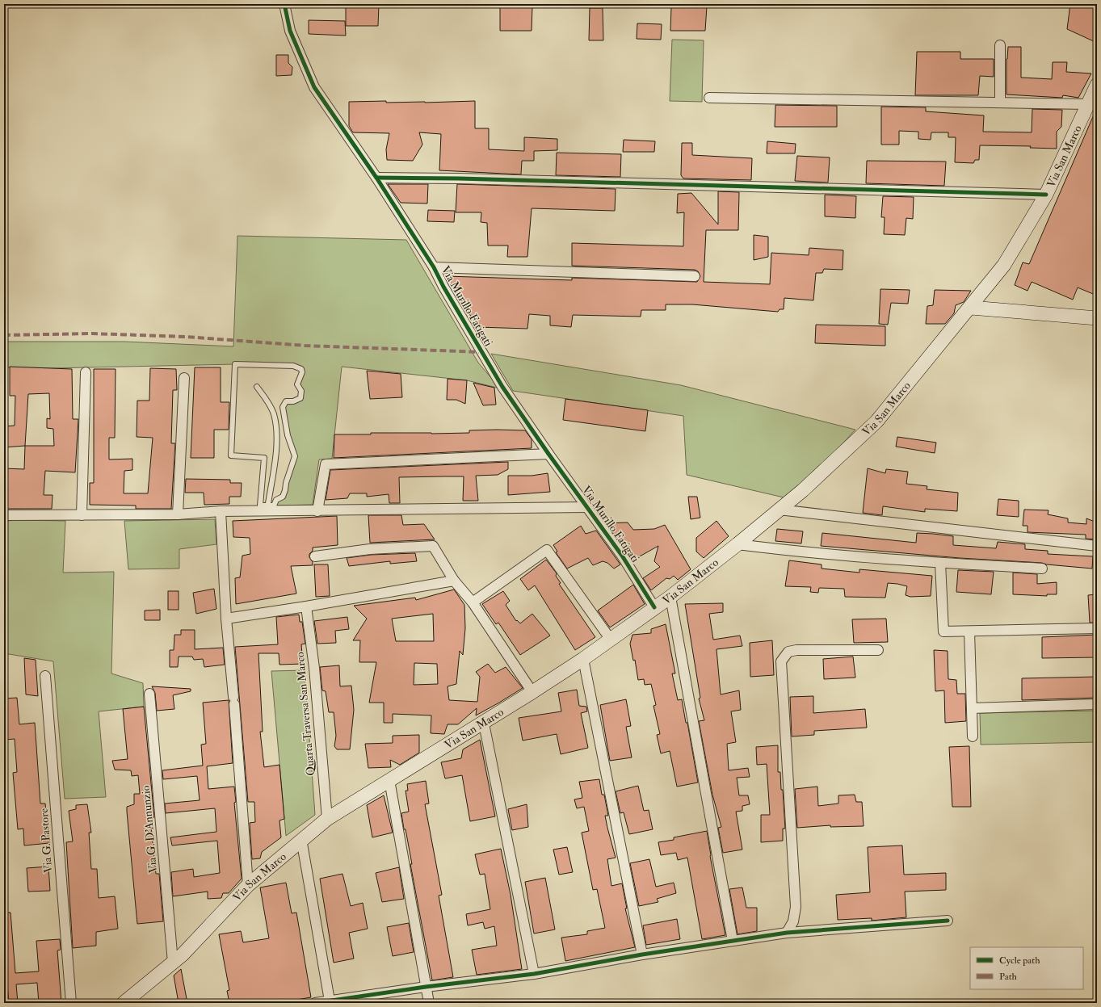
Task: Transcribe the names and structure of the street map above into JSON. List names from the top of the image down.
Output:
{
  "streets": {
    "main road": ["Via San Marco"],
    "street": [
      "Via Murillo Fatigati",
      "Quarta Traversa San Marco",
      "Via G. D'Annunzio",
      "Via G. Pastore"
    ]
  },
  "crossings": [
    ["Via San Marco", "Via Murillo Fatigati"],
    ["Via San Marco", "Quarta Traversa San Marco"],
    ["Via San Marco", "Via G. D'Annunzio"]
  ],
  "legend": ["Cycle path", "Path"]
}
